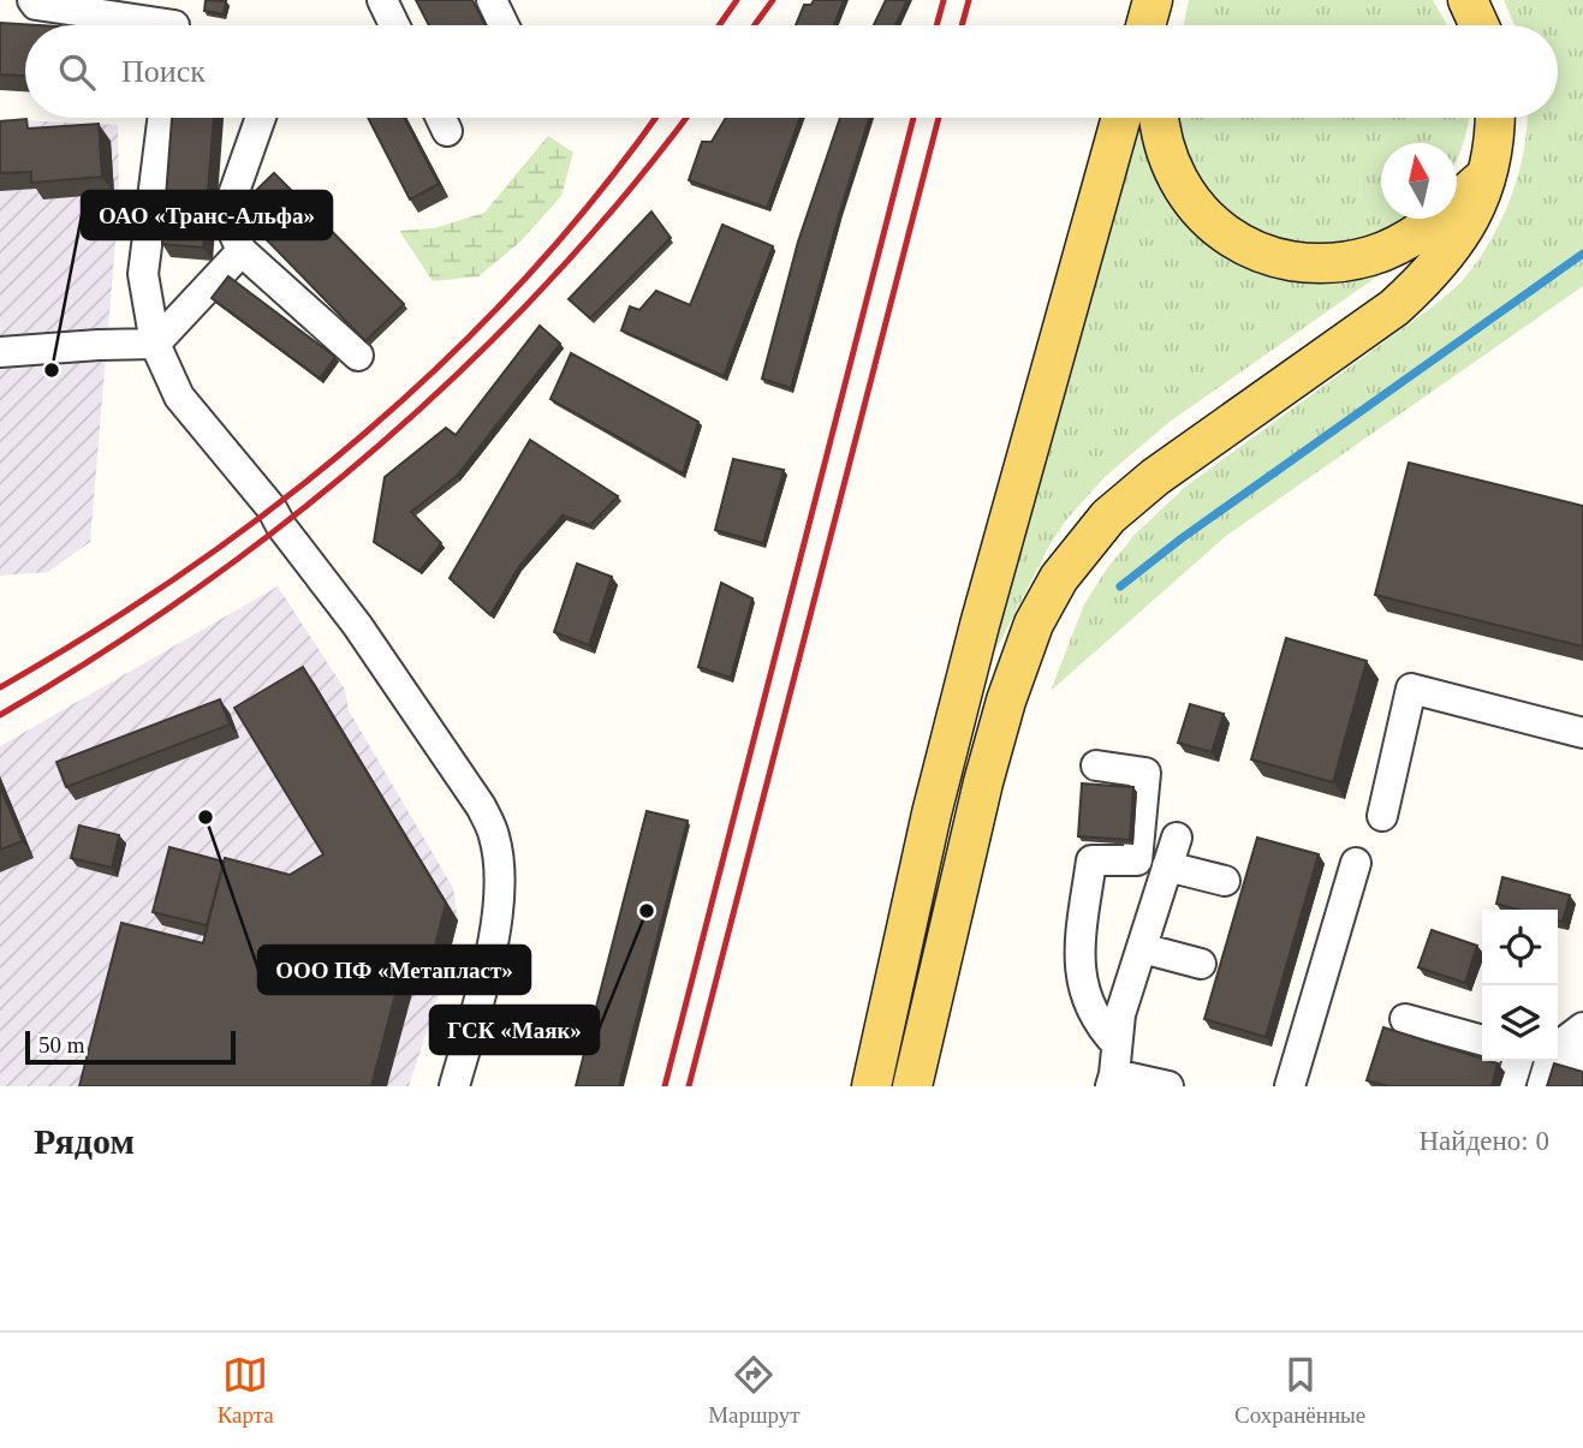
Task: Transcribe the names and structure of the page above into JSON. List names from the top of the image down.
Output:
{
  "places": ["ОАО «Транс-Альфа»", "ООО ПФ «Метапласт»", "ГСК «Маяк»"],
  "scale_bar": "50 m",
  "north": "top",
  "page": {
    "search": "Поиск",
    "scale": "50 m",
    "heading": ["Рядом", "Найдено: 0"],
    "nav": ["Карта", "Маршрут", "Сохранённые"]
  }
}
